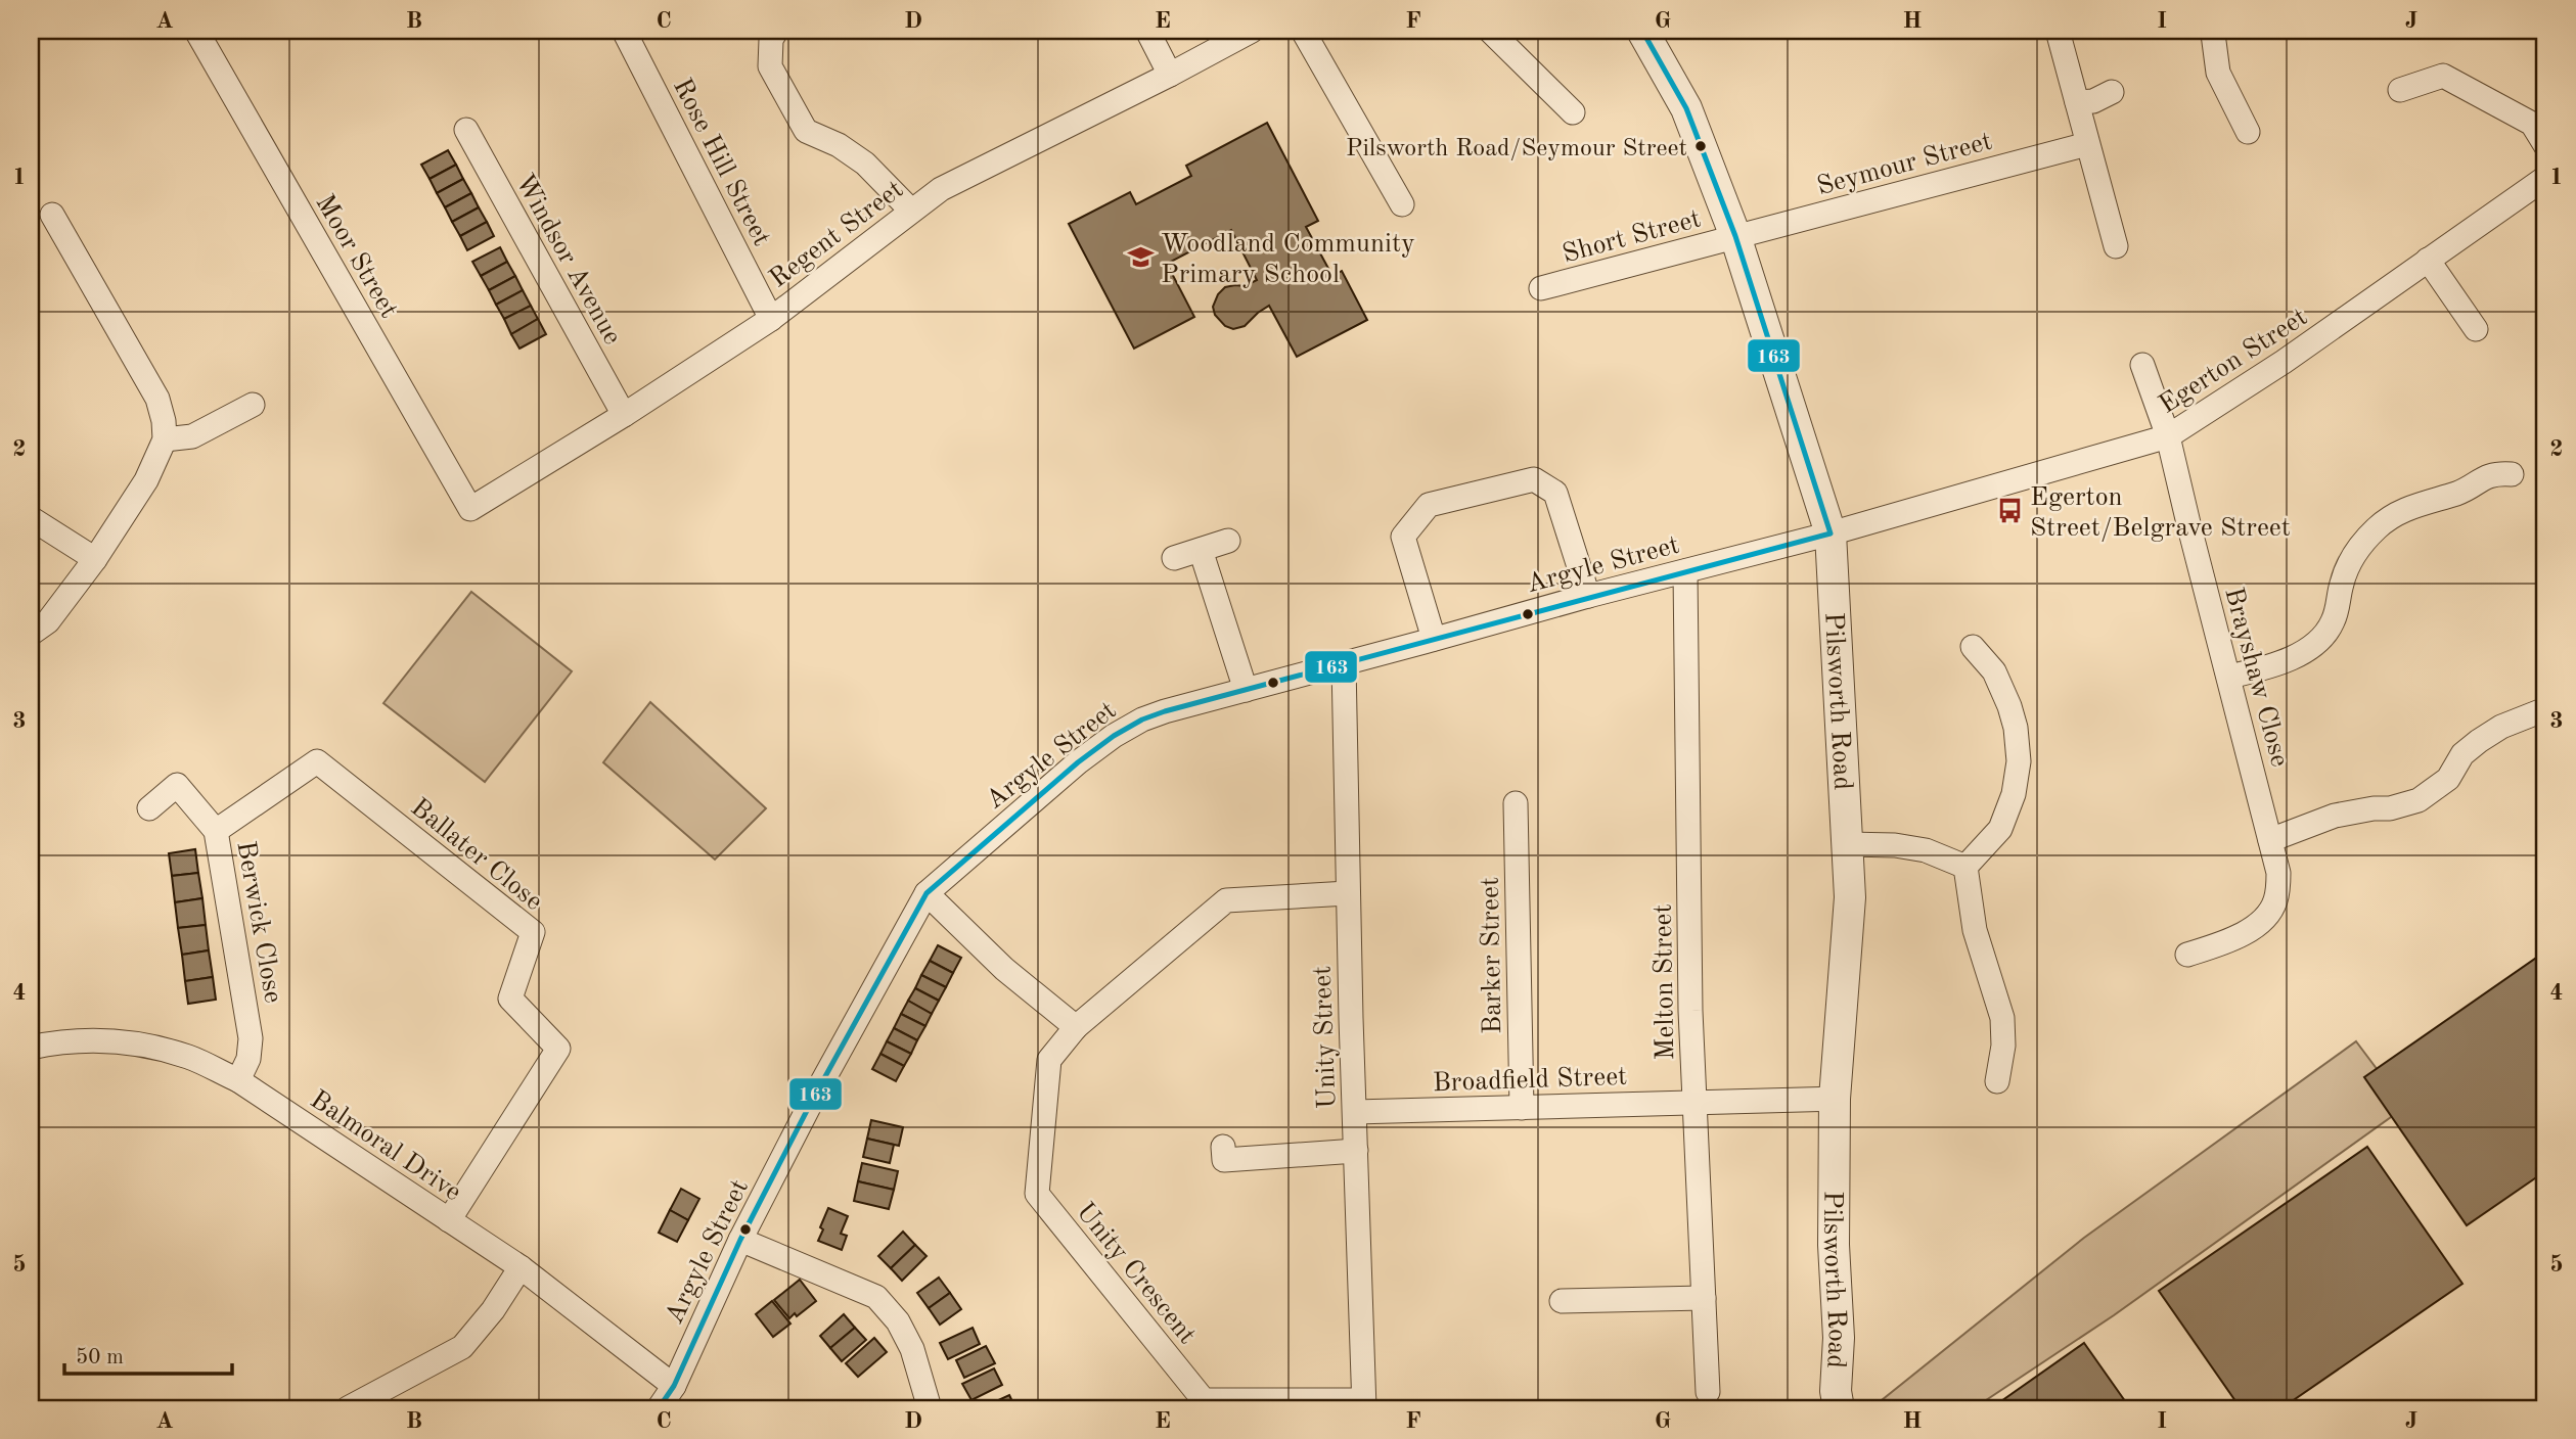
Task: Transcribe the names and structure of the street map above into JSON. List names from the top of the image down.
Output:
{
  "streets": {
    "street": [
      "Rose Hill Street",
      "Seymour Street",
      "Regent Street",
      "Short Street",
      "Moor Street",
      "Windsor Avenue",
      "Egerton Street",
      "Argyle Street",
      "Brayshaw Close",
      "Pilsworth Road",
      "Ballater Close",
      "Berwick Close",
      "Barker Street",
      "Melton Street",
      "Unity Street",
      "Broadfield Street",
      "Balmoral Drive",
      "Unity Crescent"
    ]
  },
  "crossings": [
    ["Rose Hill Street", "Regent Street"],
    ["Seymour Street", "Short Street"],
    ["Seymour Street", "Pilsworth Road"],
    ["Regent Street", "Moor Street"],
    ["Regent Street", "Windsor Avenue"],
    ["Short Street", "Pilsworth Road"],
    ["Egerton Street", "Argyle Street"],
    ["Egerton Street", "Brayshaw Close"],
    ["Egerton Street", "Pilsworth Road"],
    ["Argyle Street", "Pilsworth Road"],
    ["Argyle Street", "Melton Street"],
    ["Argyle Street", "Unity Street"],
    ["Argyle Street", "Balmoral Drive"],
    ["Pilsworth Road", "Broadfield Street"],
    ["Ballater Close", "Berwick Close"],
    ["Ballater Close", "Balmoral Drive"],
    ["Berwick Close", "Balmoral Drive"],
    ["Barker Street", "Broadfield Street"],
    ["Melton Street", "Broadfield Street"],
    ["Unity Street", "Broadfield Street"],
    ["Unity Street", "Unity Crescent"]
  ],
  "places": {
    "other": ["Pilsworth Road/Seymour Street"],
    "school or university": ["Woodland Community Primary School"],
    "bus stop": ["Egerton Street/Belgrave Street"]
  },
  "lines": ["transit line 163"],
  "scale_bar": "50 m",
  "grid": {
    "columns": [
      "A",
      "B",
      "C",
      "D",
      "E",
      "F",
      "G",
      "H",
      "I",
      "J"
    ],
    "rows": [
      "1",
      "2",
      "3",
      "4",
      "5"
    ]
  }
}
